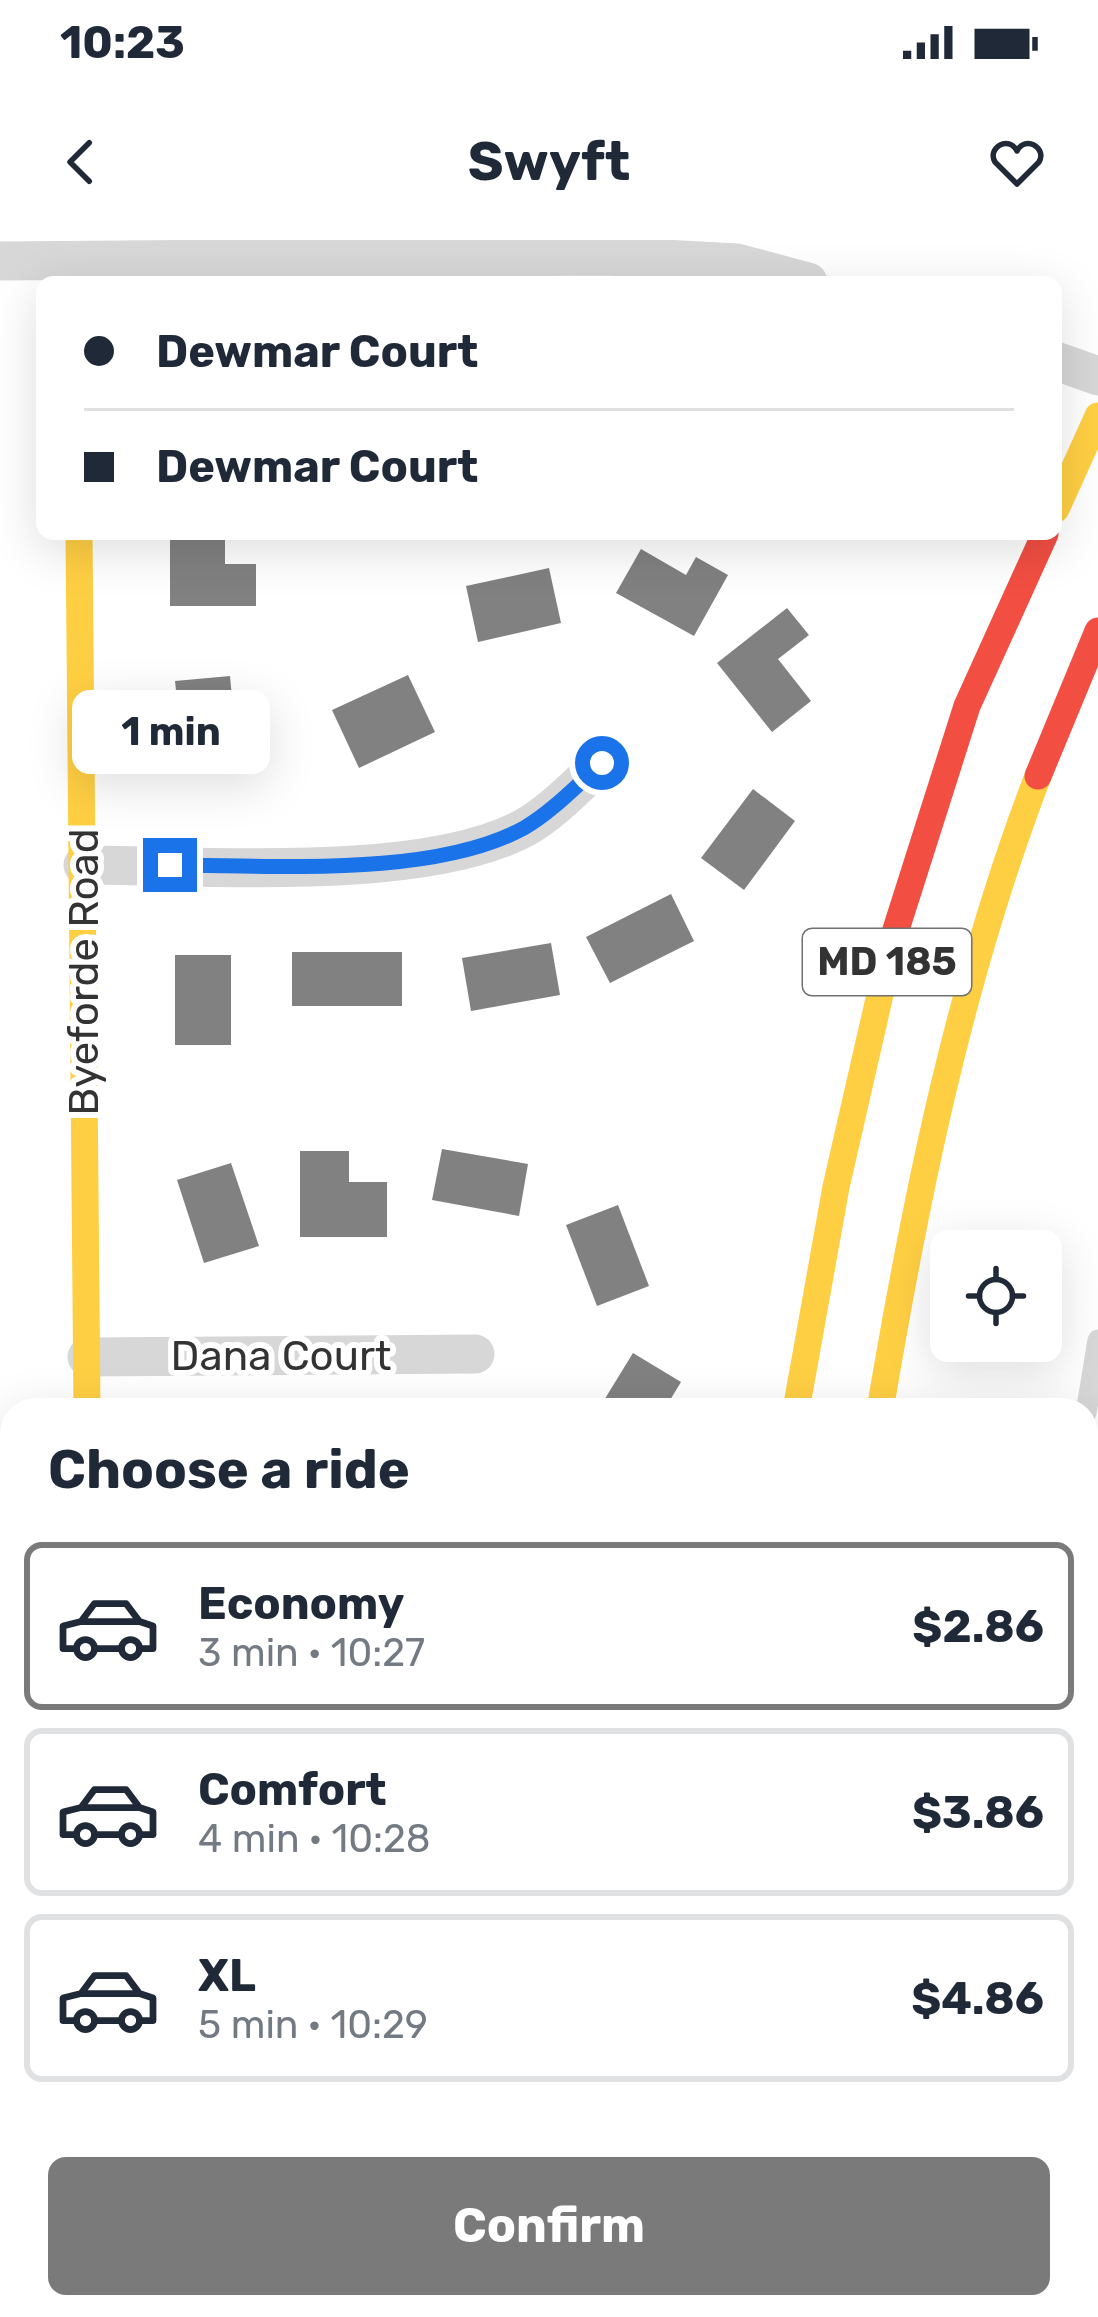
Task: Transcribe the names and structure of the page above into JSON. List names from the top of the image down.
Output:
{
  "streets": {
    "main road": ["MD 185", "Byeforde Road"],
    "street": ["Dana Court"]
  },
  "crossings": [
    ["Byeforde Road", "Dana Court"]
  ],
  "page": {
    "status": "10:23",
    "header": "Swyft",
    "banner": ["Dewmar Court", "Dewmar Court"],
    "bubble": "1 min",
    "heading": "Choose a ride",
    "list": [
      {
        "name": "Economy",
        "note": "3 min · 10:27",
        "value": "$2.86"
      },
      {
        "name": "Comfort",
        "note": "4 min · 10:28",
        "value": "$3.86"
      },
      {
        "name": "XL",
        "note": "5 min · 10:29",
        "value": "$4.86"
      }
    ],
    "buttons": "Confirm"
  }
}
